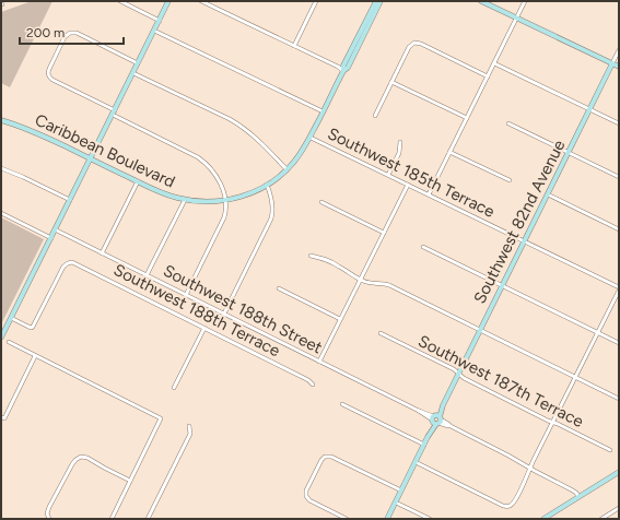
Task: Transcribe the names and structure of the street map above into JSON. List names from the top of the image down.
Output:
{
  "streets": {
    "street": [
      "Caribbean Boulevard",
      "Southwest 185th Terrace",
      "Southwest 82nd Avenue",
      "Southwest 188th Street",
      "Southwest 188th Terrace",
      "Southwest 187th Terrace"
    ]
  },
  "crossings": [
    ["Caribbean Boulevard", "Southwest 185th Terrace"],
    ["Southwest 185th Terrace", "Southwest 82nd Avenue"],
    ["Southwest 82nd Avenue", "Southwest 188th Street"],
    ["Southwest 82nd Avenue", "Southwest 187th Terrace"]
  ],
  "scale_bar": "200 m"
}
